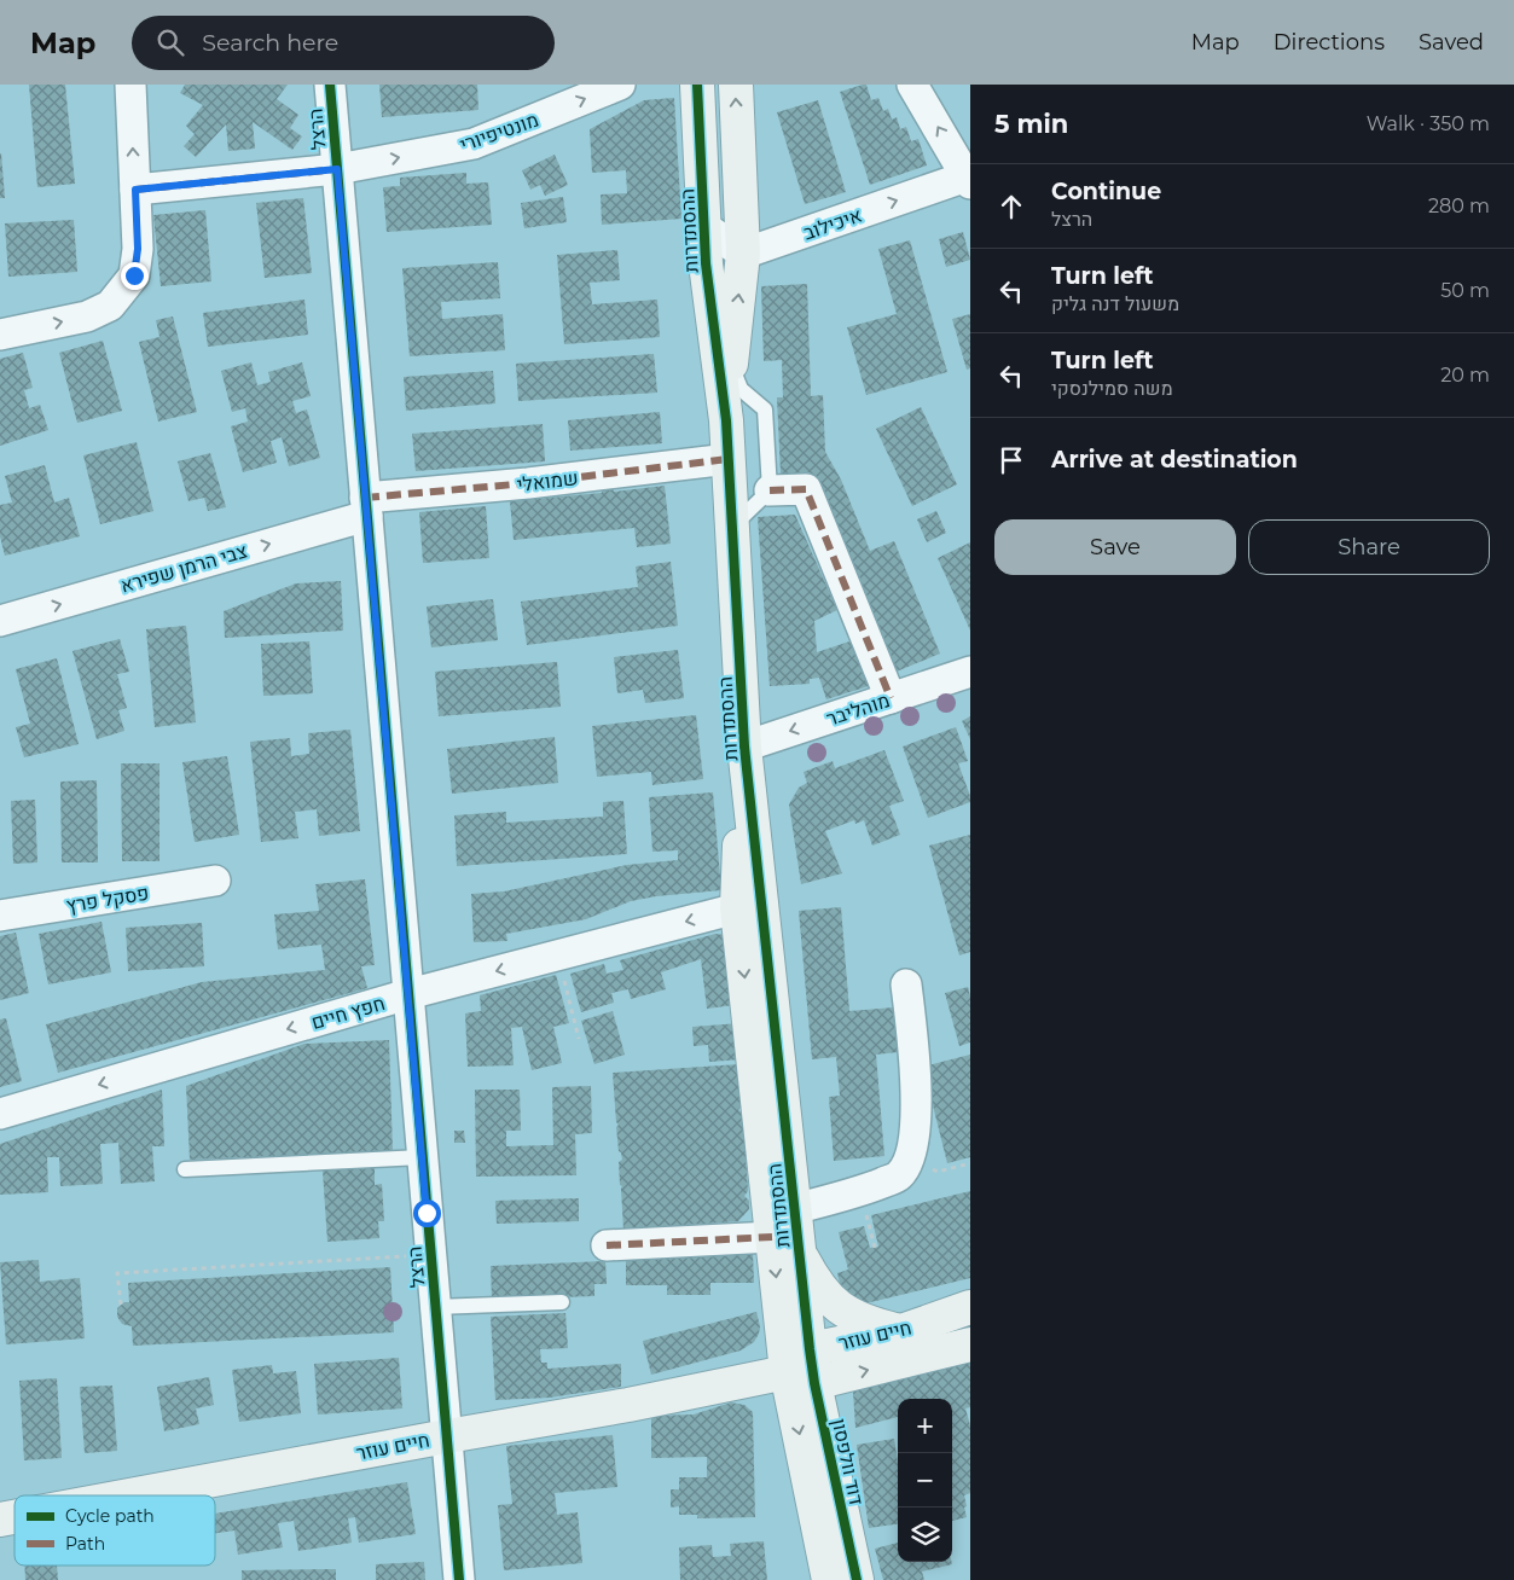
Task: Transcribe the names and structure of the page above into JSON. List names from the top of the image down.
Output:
{
  "streets": {
    "street": [
      "הרצל",
      "מונטיפיורי",
      "איכילוב",
      "ההסתדרות",
      "שמואלי",
      "צבי הרמן שפירא",
      "מוהליבר",
      "פסקל פרץ",
      "חפץ חיים",
      "חיים עוזר",
      "דוד וולפסון"
    ]
  },
  "crossings": [
    ["הרצל", "מונטיפיורי"],
    ["הרצל", "שמואלי"],
    ["הרצל", "צבי הרמן שפירא"],
    ["הרצל", "חפץ חיים"],
    ["הרצל", "חיים עוזר"],
    ["איכילוב", "ההסתדרות"],
    ["ההסתדרות", "שמואלי"],
    ["ההסתדרות", "מוהליבר"],
    ["ההסתדרות", "חפץ חיים"],
    ["ההסתדרות", "חיים עוזר"],
    ["ההסתדרות", "דוד וולפסון"],
    ["שמואלי", "צבי הרמן שפירא"],
    ["חיים עוזר", "דוד וולפסון"]
  ],
  "one_way": [
    "מונטיפיורי",
    "איכילוב",
    "צבי הרמן שפירא",
    "מוהליבר",
    "חפץ חיים"
  ],
  "legend": ["Cycle path", "Path"],
  "page": {
    "header": "Map",
    "search": "Search here",
    "nav": ["Map", "Directions", "Saved"],
    "heading": ["5 min", "Walk · 350 m"],
    "list": [
      ["Continue", "הרצל", "280 m"],
      ["Turn left", "משעול דנה גליק", "50 m"],
      ["Turn left", "משה סמילנסקי", "20 m"],
      "Arrive at destination"
    ],
    "buttons": ["Save", "Share"],
    "map_buttons": ["+", "−"]
  }
}
